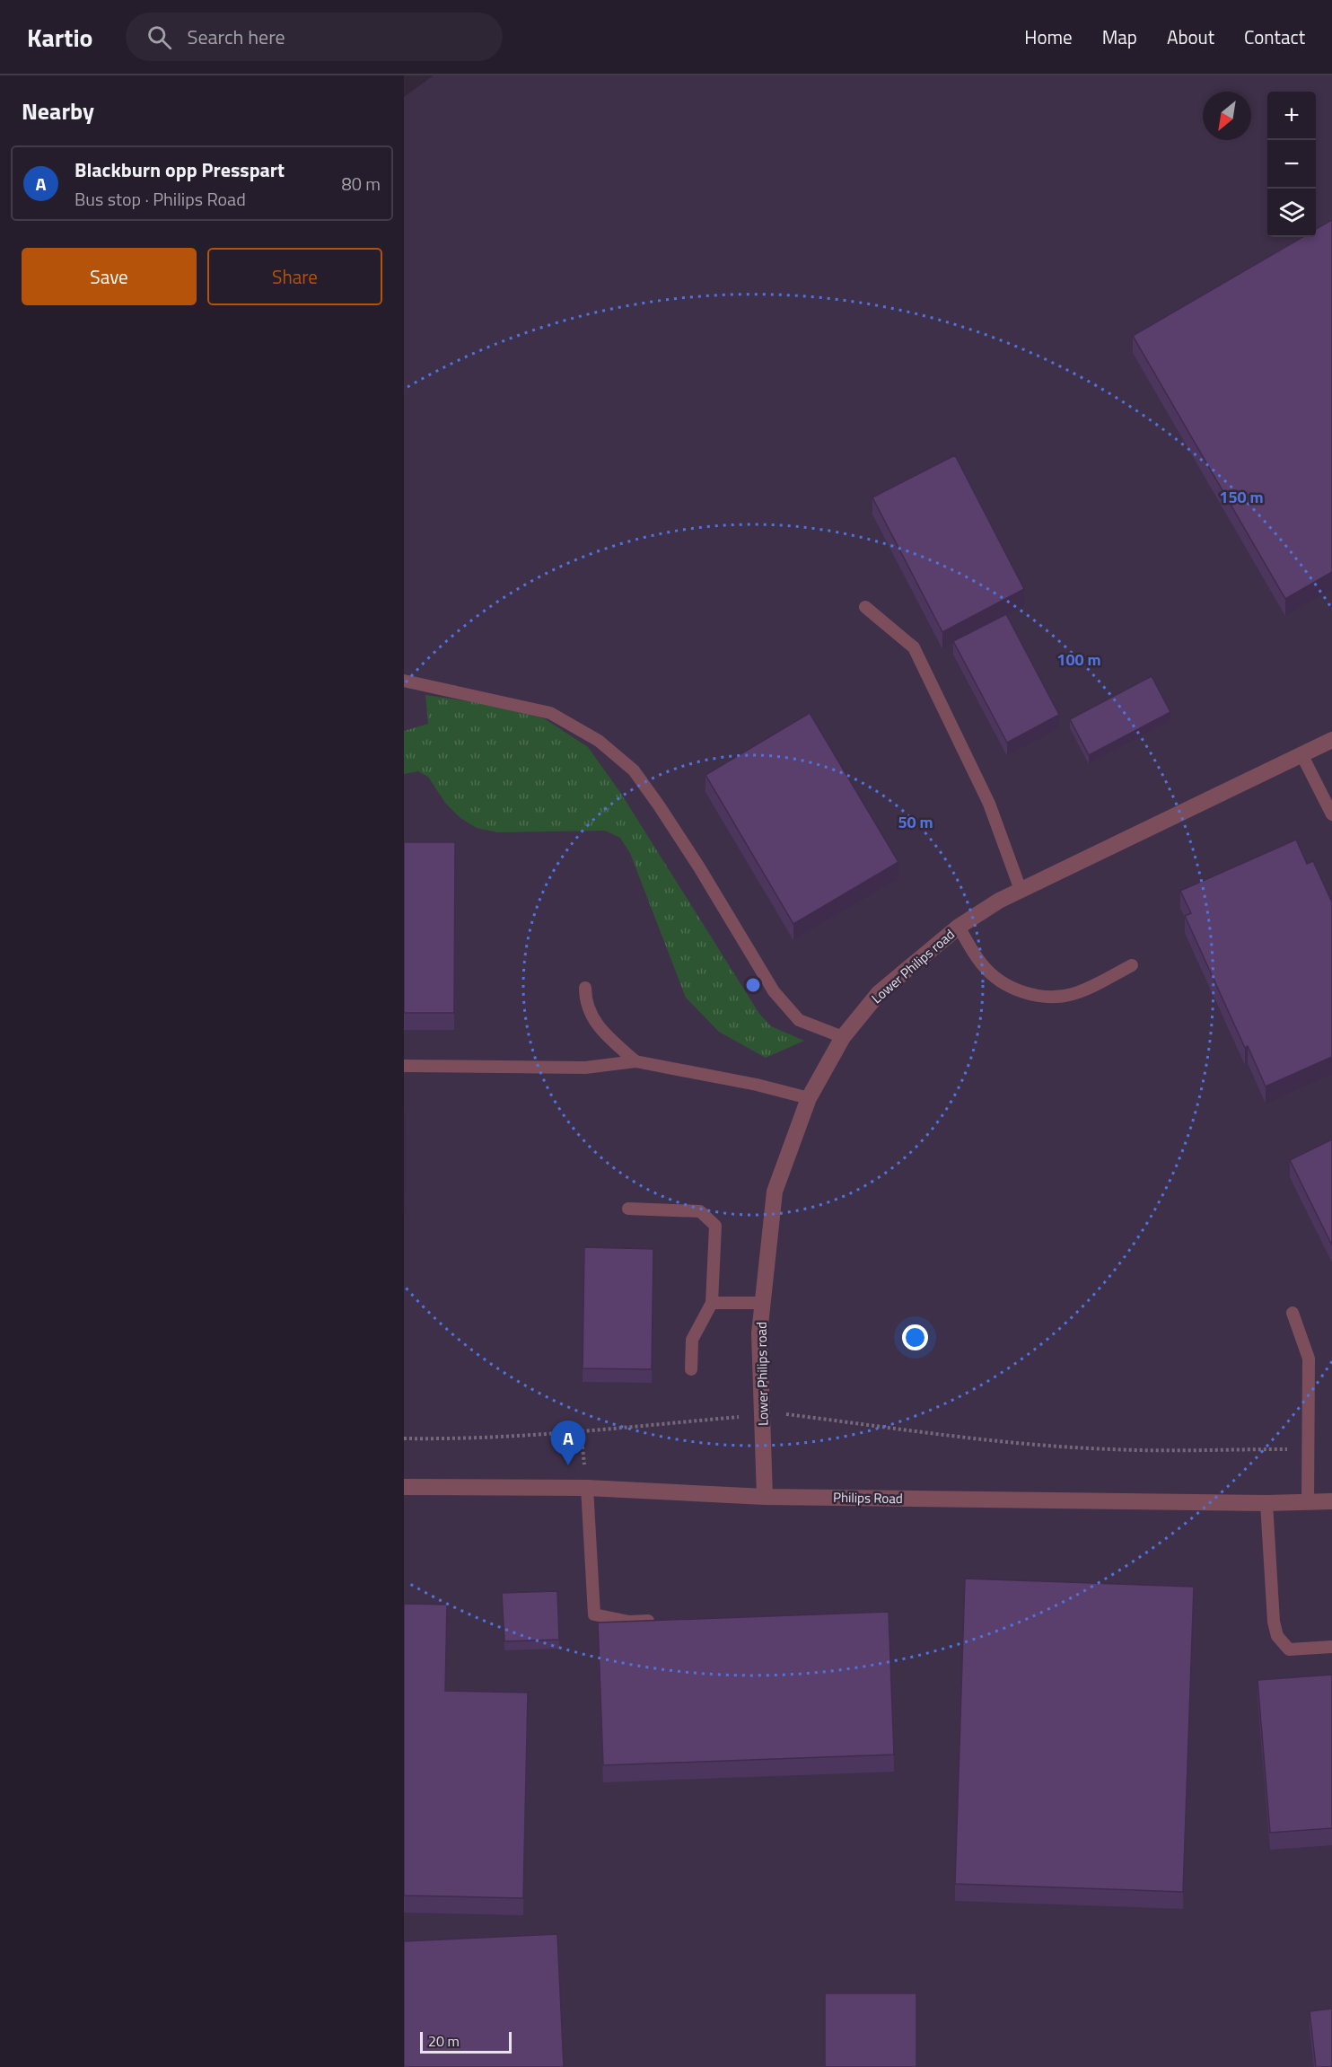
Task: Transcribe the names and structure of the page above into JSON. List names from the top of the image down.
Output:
{
  "streets": {
    "street": ["Lower Philips road", "Philips Road"]
  },
  "crossings": [
    ["Lower Philips road", "Philips Road"]
  ],
  "scale_bar": "20 m",
  "north": "bottom left",
  "page": {
    "header": "Kartio",
    "search": "Search here",
    "nav": [
      "Home",
      "Map",
      "About",
      "Contact"
    ],
    "heading": "Nearby",
    "map_buttons": ["+", "−"],
    "list": [
      {
        "mark": "A",
        "name": "Blackburn opp Presspart",
        "note": "Bus stop · Philips Road",
        "value": "80 m"
      }
    ],
    "buttons": ["Save", "Share"],
    "pins": "A",
    "scale": "20 m"
  },
  "rings": ["150 m", "100 m", "50 m"]
}
